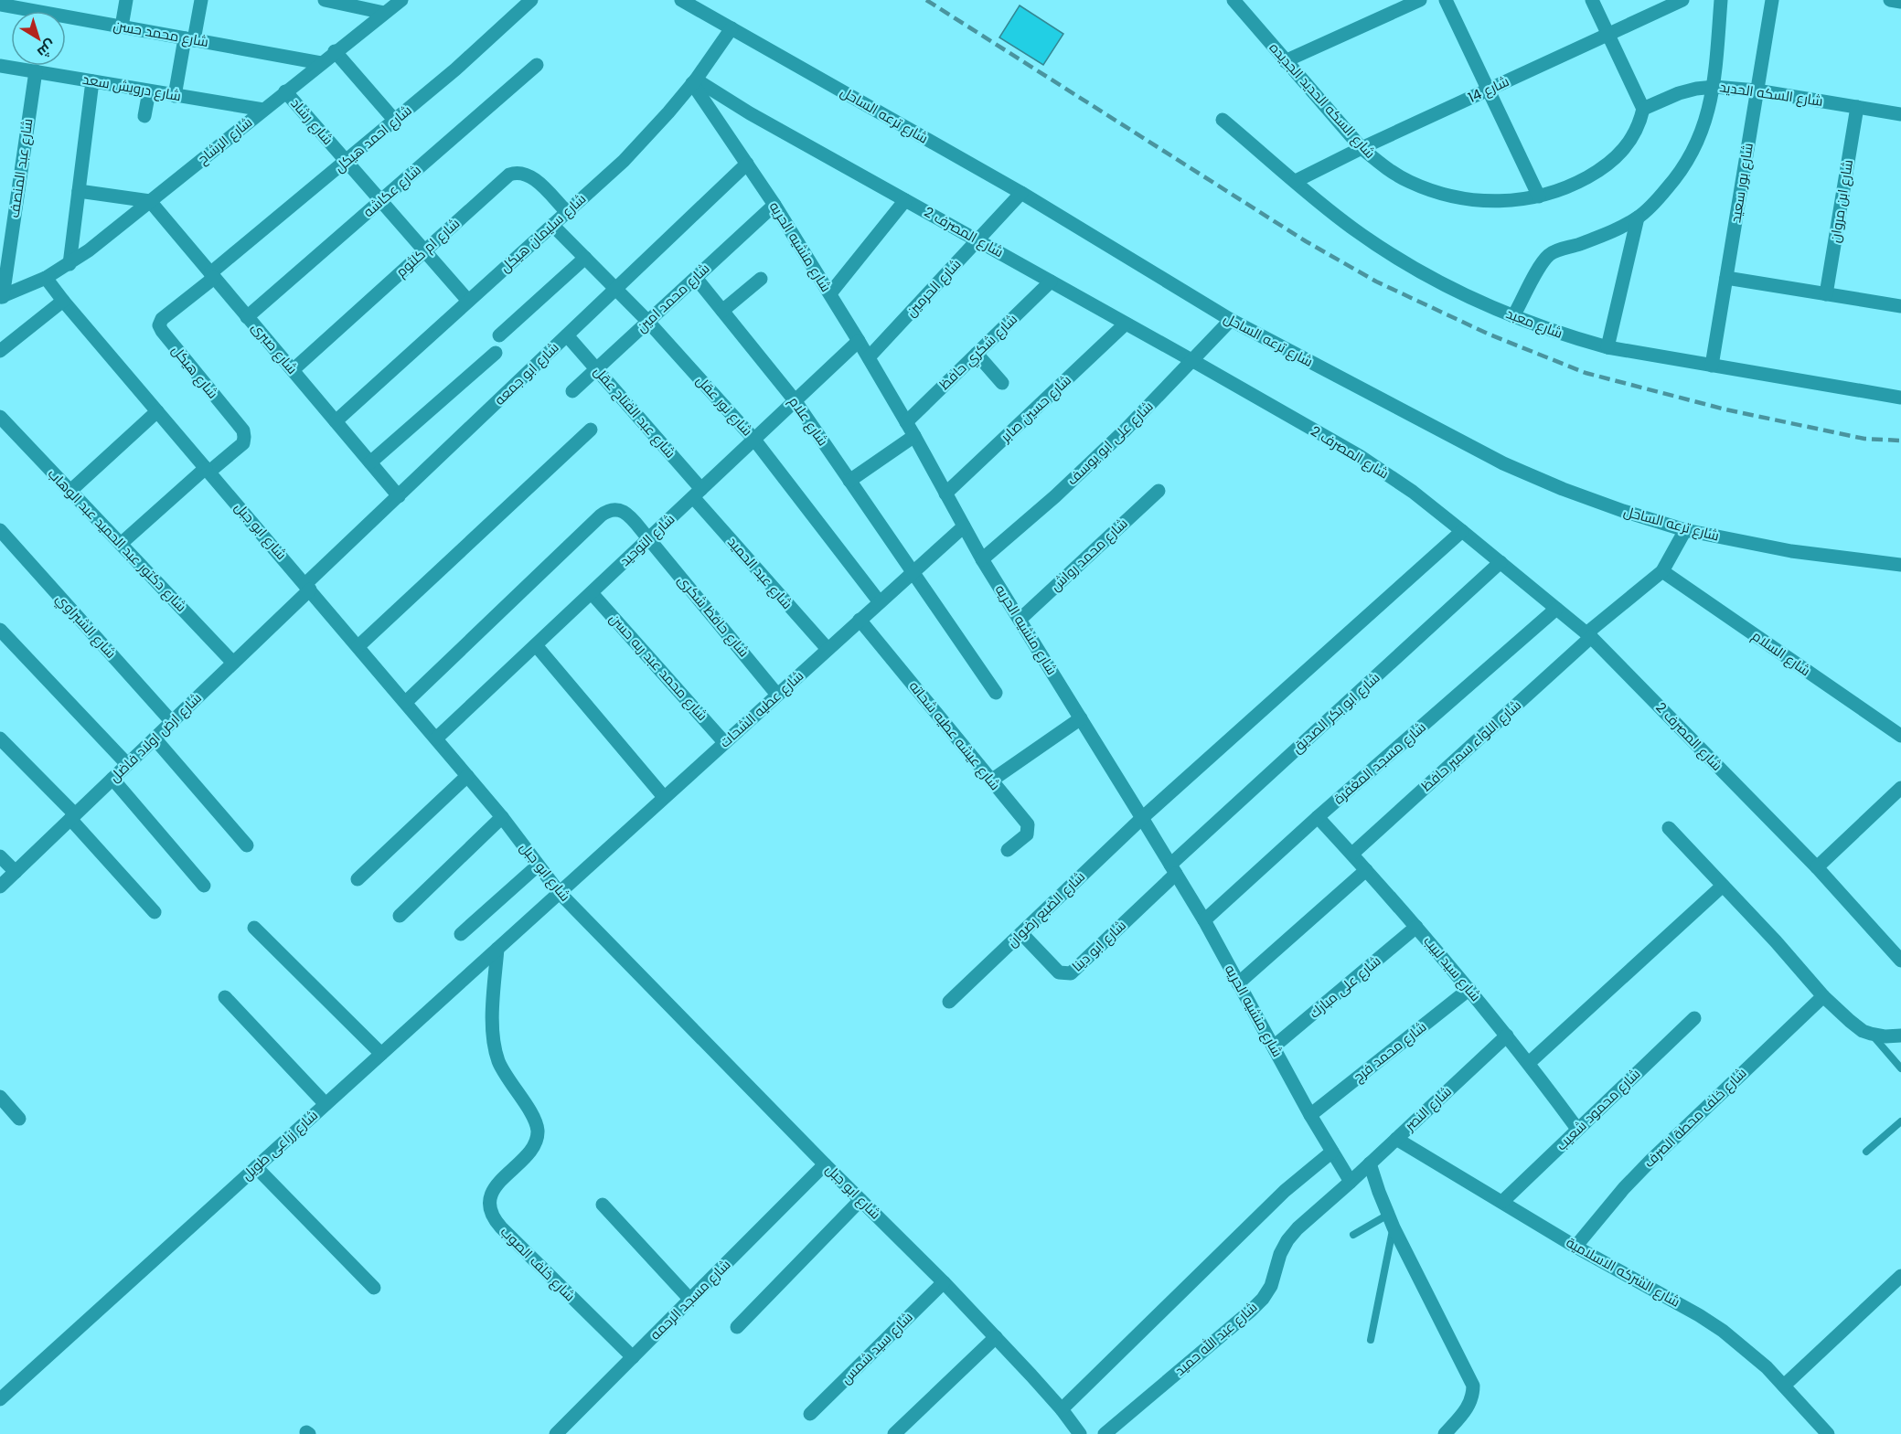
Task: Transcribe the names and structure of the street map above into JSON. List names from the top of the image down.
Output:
{
  "streets": {
    "street": [
      "شارع محمد حسن",
      "شارع درويش سعد",
      "شارع 14",
      "شارع السكه الحديد",
      "شارع السكه الحديد الجديده",
      "شارع ترعه الساحل",
      "شارع رشاد",
      "شارع احمد هيكل",
      "شارع الرشاح",
      "شارع عبد المنصف",
      "شارع بور سعيد",
      "شارع عكاشه",
      "شارع ابن مروان",
      "شارع المصرف 2",
      "شارع سليمان هيكل",
      "شارع منشيه الحريه",
      "شارع ام كلثوم",
      "شارع الحرمين",
      "شارع محمد امين",
      "شارع معبد",
      "شارع صبرى",
      "شارع شكري حافظ",
      "شارع هيكل",
      "شارع ابو جمعه",
      "شارع نور عقل",
      "شارع حسين صابر",
      "شارع عبد الفتاح عقل",
      "شارع علام",
      "شارع على ابو يوسف",
      "شارع ابو جبل",
      "شارع دكتور عبد الحميد عبد الوهاب",
      "شارع التوحيد",
      "شارع محمد رواش",
      "شارع عبد الحميد",
      "شارع حافظ شكرى",
      "شارع الشبراوي",
      "شارع السلام",
      "شارع محمد عبد ربه حسن",
      "شارع عطيه الشحات",
      "شارع ابو بكر الصديق",
      "شارع عيشه عطيه شحاته",
      "شارع ارض اولاد فاضل",
      "شارع اللواء سمير حافظ",
      "شارع مسجد المغفرة",
      "شارع الضبع رضوان",
      "شارع ابو دينا",
      "شارع سيد لبيب",
      "شارع على مبارك",
      "شارع محمد فرج",
      "شارع النصر",
      "شارع محمود شعيب",
      "شارع خلف محطة الصرف",
      "شارع زراعى طويل",
      "شارع خلف الصوب",
      "شارع الشركه الاسلامية",
      "شارع مسجد الرحمه",
      "شارع عبد الله حميد",
      "شارع سيد شمس"
    ]
  },
  "crossings": [
    ["شارع محمد حسن", "شارع الرشاح"],
    ["شارع درويش سعد", "شارع الرشاح"],
    ["شارع درويش سعد", "شارع عبد المنصف"],
    ["شارع 14", "شارع السكه الحديد الجديده"],
    ["شارع 14", "شارع معبد"],
    ["شارع السكه الحديد", "شارع السكه الحديد الجديده"],
    ["شارع السكه الحديد", "شارع بور سعيد"],
    ["شارع السكه الحديد", "شارع ابن مروان"],
    ["شارع ترعه الساحل", "شارع سليمان هيكل"],
    ["شارع ترعه الساحل", "شارع الحرمين"],
    ["شارع ترعه الساحل", "شارع على ابو يوسف"],
    ["شارع رشاد", "شارع احمد هيكل"],
    ["شارع رشاد", "شارع الرشاح"],
    ["شارع رشاد", "شارع عكاشه"],
    ["شارع رشاد", "شارع سليمان هيكل"],
    ["شارع رشاد", "شارع ام كلثوم"],
    ["شارع احمد هيكل", "شارع صبرى"],
    ["شارع احمد هيكل", "شارع هيكل"],
    ["شارع الرشاح", "شارع عبد المنصف"],
    ["شارع الرشاح", "شارع صبرى"],
    ["شارع الرشاح", "شارع ابو جبل"],
    ["شارع بور سعيد", "شارع معبد"],
    ["شارع عكاشه", "شارع صبرى"],
    ["شارع المصرف 2", "شارع سليمان هيكل"],
    ["شارع المصرف 2", "شارع منشيه الحريه"],
    ["شارع المصرف 2", "شارع الحرمين"],
    ["شارع المصرف 2", "شارع شكري حافظ"],
    ["شارع المصرف 2", "شارع حسين صابر"],
    ["شارع المصرف 2", "شارع على ابو يوسف"],
    ["شارع المصرف 2", "شارع ابو بكر الصديق"],
    ["شارع المصرف 2", "شارع اللواء سمير حافظ"],
    ["شارع المصرف 2", "شارع مسجد المغفرة"],
    ["شارع المصرف 2", "شارع الضبع رضوان"],
    ["شارع سليمان هيكل", "شارع منشيه الحريه"],
    ["شارع سليمان هيكل", "شارع ام كلثوم"],
    ["شارع سليمان هيكل", "شارع صبرى"],
    ["شارع سليمان هيكل", "شارع نور عقل"],
    ["شارع منشيه الحريه", "شارع الحرمين"],
    ["شارع منشيه الحريه", "شارع محمد امين"],
    ["شارع منشيه الحريه", "شارع شكري حافظ"],
    ["شارع منشيه الحريه", "شارع ابو جمعه"],
    ["شارع منشيه الحريه", "شارع حسين صابر"],
    ["شارع منشيه الحريه", "شارع على ابو يوسف"],
    ["شارع منشيه الحريه", "شارع التوحيد"],
    ["شارع منشيه الحريه", "شارع محمد رواش"],
    ["شارع منشيه الحريه", "شارع عطيه الشحات"],
    ["شارع منشيه الحريه", "شارع ابو بكر الصديق"],
    ["شارع منشيه الحريه", "شارع مسجد المغفرة"],
    ["شارع منشيه الحريه", "شارع الضبع رضوان"],
    ["شارع منشيه الحريه", "شارع ابو دينا"],
    ["شارع منشيه الحريه", "شارع على مبارك"],
    ["شارع منشيه الحريه", "شارع محمد فرج"],
    ["شارع منشيه الحريه", "شارع النصر"],
    ["شارع منشيه الحريه", "شارع عبد الله حميد"],
    ["شارع ام كلثوم", "شارع صبرى"],
    ["شارع محمد امين", "شارع نور عقل"],
    ["شارع محمد امين", "شارع عبد الفتاح عقل"],
    ["شارع محمد امين", "شارع علام"],
    ["شارع صبرى", "شارع هيكل"],
    ["شارع صبرى", "شارع ابو جمعه"],
    ["شارع هيكل", "شارع ابو جبل"],
    ["شارع ابو جمعه", "شارع نور عقل"],
    ["شارع ابو جمعه", "شارع عبد الفتاح عقل"],
    ["شارع ابو جمعه", "شارع ابو جبل"],
    ["شارع ابو جمعه", "شارع ارض اولاد فاضل"],
    ["شارع نور عقل", "شارع التوحيد"],
    ["شارع نور عقل", "شارع عطيه الشحات"],
    ["شارع عبد الفتاح عقل", "شارع التوحيد"],
    ["شارع عبد الفتاح عقل", "شارع عبد الحميد"],
    ["شارع علام", "شارع التوحيد"],
    ["شارع علام", "شارع عطيه الشحات"],
    ["شارع ابو جبل", "شارع التوحيد"],
    ["شارع ابو جبل", "شارع حافظ شكرى"],
    ["شارع ابو جبل", "شارع عطيه الشحات"],
    ["شارع ابو جبل", "شارع ارض اولاد فاضل"],
    ["شارع ابو جبل", "شارع زراعى طويل"],
    ["شارع ابو جبل", "شارع مسجد الرحمه"],
    ["شارع ابو جبل", "شارع سيد شمس"],
    ["شارع دكتور عبد الحميد عبد الوهاب", "شارع ارض اولاد فاضل"],
    ["شارع التوحيد", "شارع عبد الحميد"],
    ["شارع التوحيد", "شارع حافظ شكرى"],
    ["شارع التوحيد", "شارع محمد عبد ربه حسن"],
    ["شارع عبد الحميد", "شارع عطيه الشحات"],
    ["شارع حافظ شكرى", "شارع عطيه الشحات"],
    ["شارع الشبراوي", "شارع ارض اولاد فاضل"],
    ["شارع السلام", "شارع اللواء سمير حافظ"],
    ["شارع محمد عبد ربه حسن", "شارع عطيه الشحات"],
    ["شارع عطيه الشحات", "شارع عيشه عطيه شحاته"],
    ["شارع عطيه الشحات", "شارع زراعى طويل"],
    ["شارع ابو بكر الصديق", "شارع ابو دينا"],
    ["شارع اللواء سمير حافظ", "شارع سيد لبيب"],
    ["شارع مسجد المغفرة", "شارع سيد لبيب"],
    ["شارع الضبع رضوان", "شارع ابو دينا"],
    ["شارع سيد لبيب", "شارع على مبارك"],
    ["شارع سيد لبيب", "شارع محمد فرج"],
    ["شارع سيد لبيب", "شارع النصر"],
    ["شارع سيد لبيب", "شارع محمود شعيب"],
    ["شارع النصر", "شارع الشركه الاسلامية"],
    ["شارع النصر", "شارع عبد الله حميد"],
    ["شارع محمود شعيب", "شارع الشركه الاسلامية"],
    ["شارع خلف محطة الصرف", "شارع الشركه الاسلامية"],
    ["شارع زراعى طويل", "شارع خلف الصوب"],
    ["شارع خلف الصوب", "شارع مسجد الرحمه"]
  ],
  "north": "bottom right"
}
